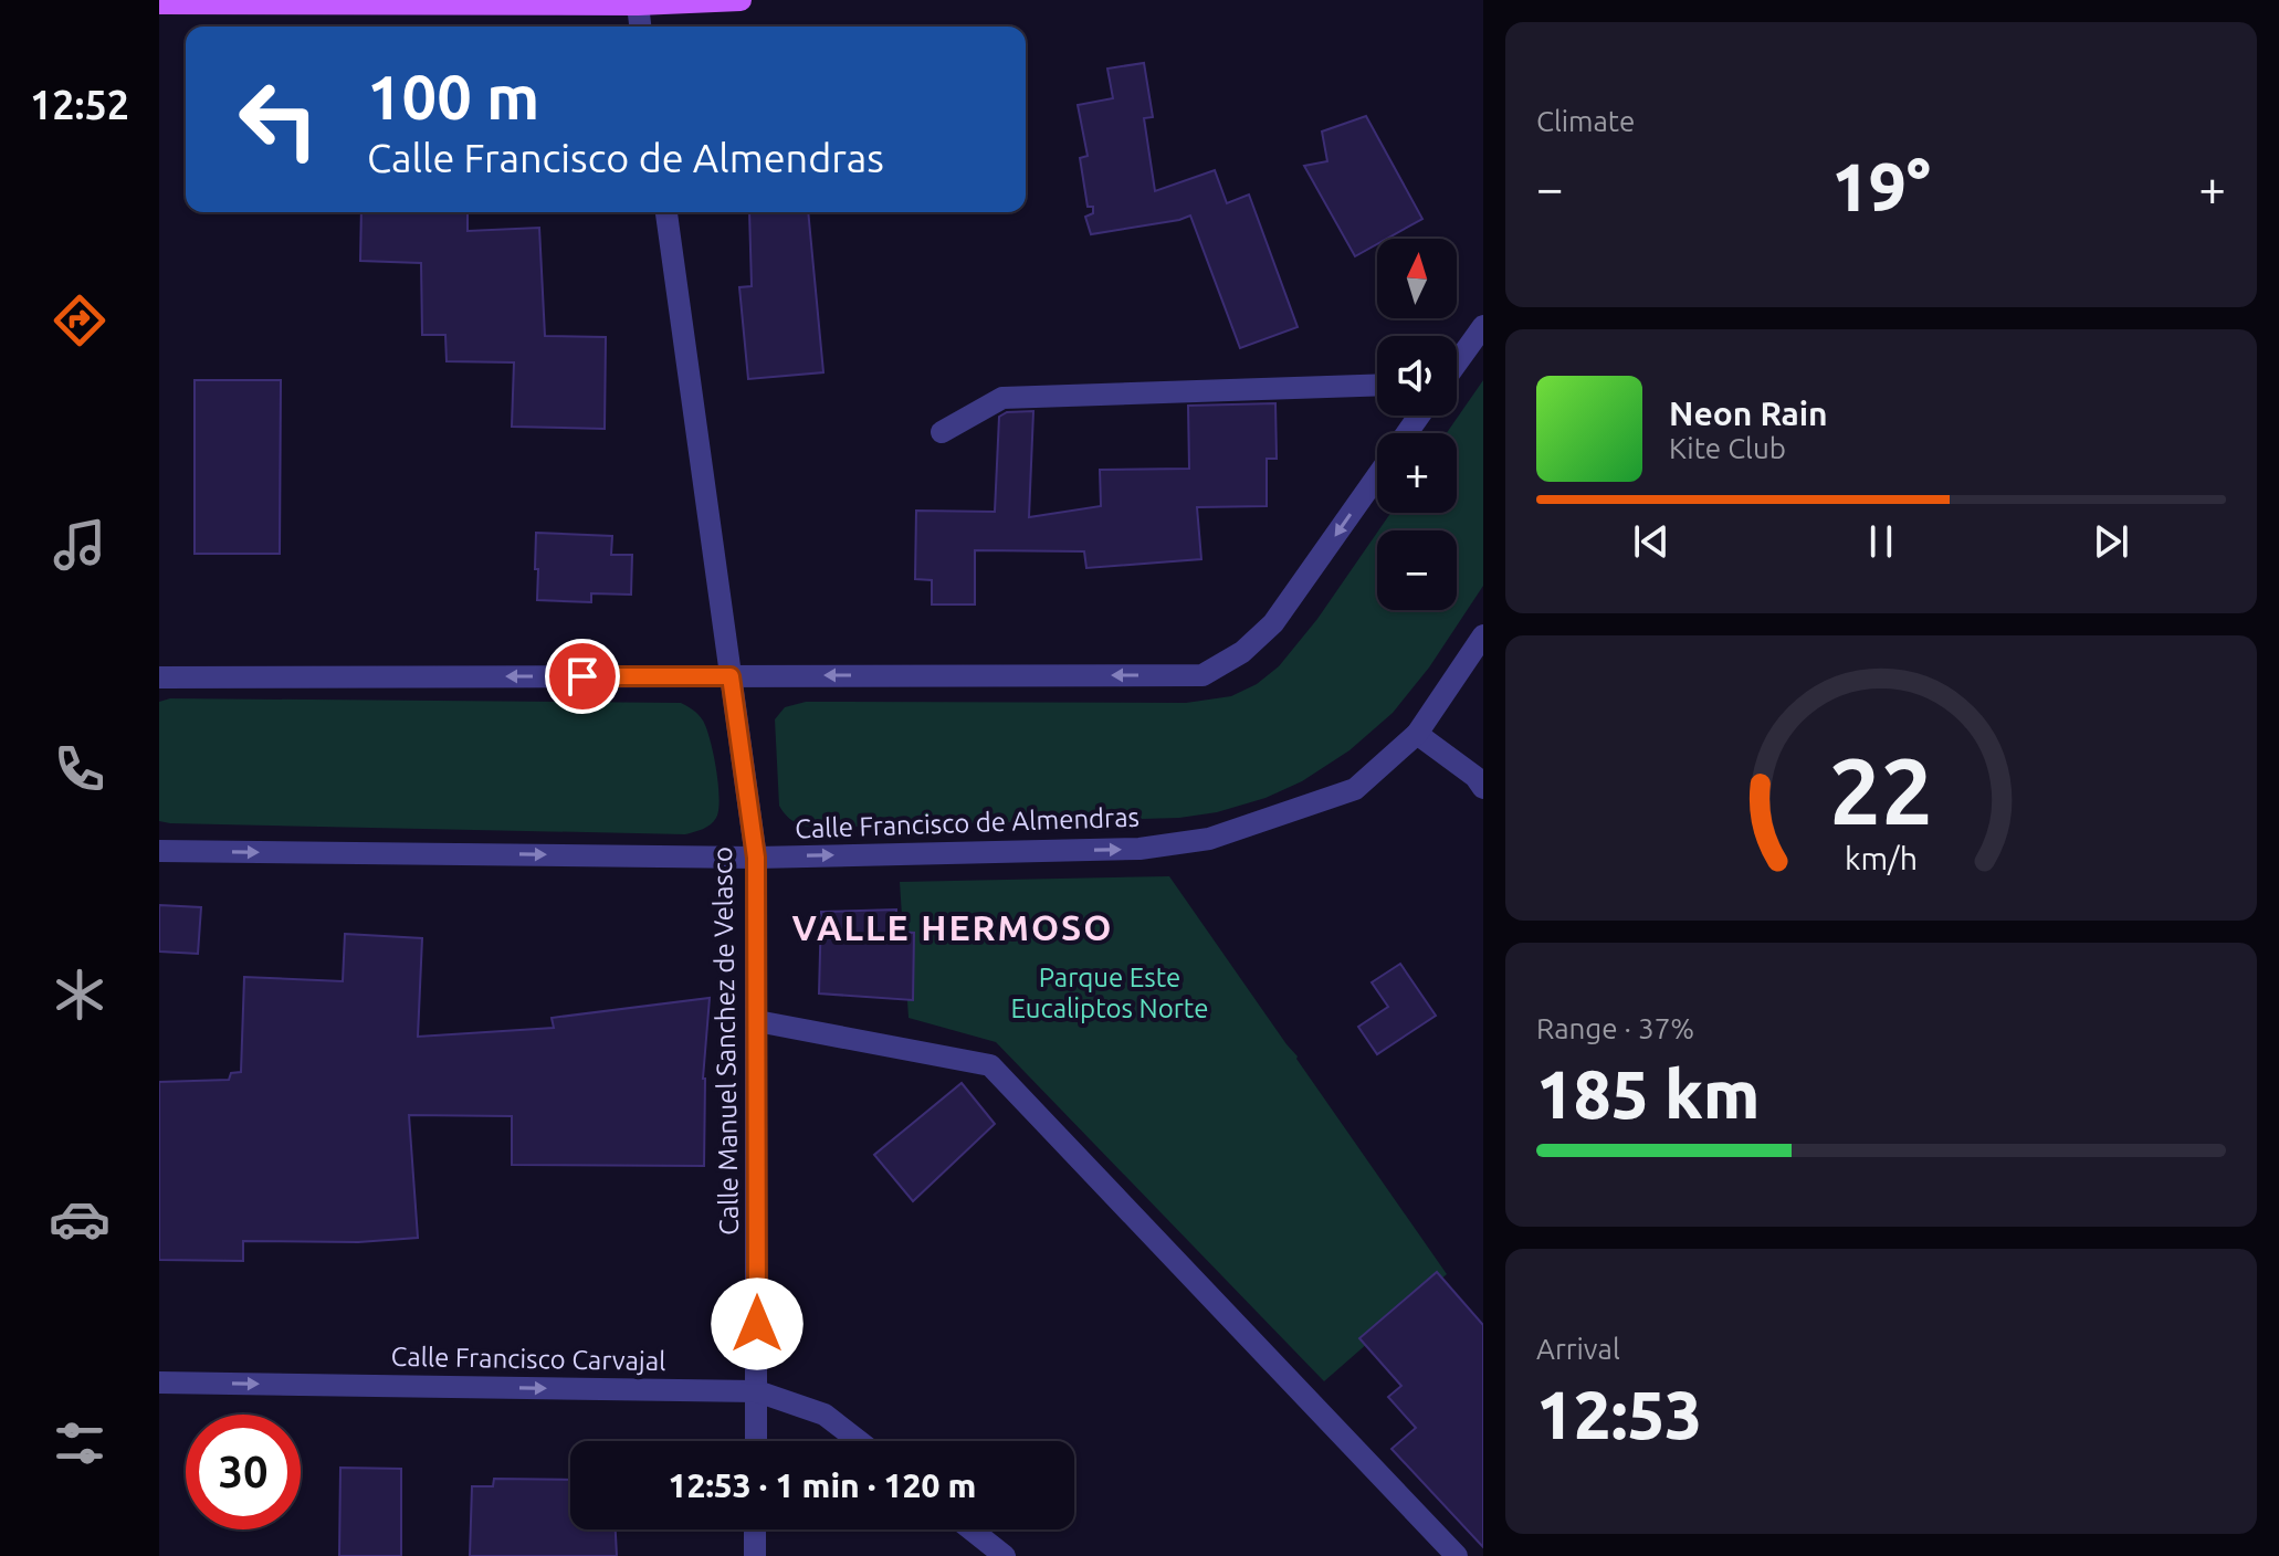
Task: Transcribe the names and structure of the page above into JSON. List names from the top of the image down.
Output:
{
  "streets": {
    "street": ["Calle Francisco de Almendras", "Calle Manuel Sanchez de Velasco", "Calle Francisco Carvajal"]
  },
  "crossings": [
    ["Calle Francisco de Almendras", "Calle Manuel Sanchez de Velasco"],
    ["Calle Manuel Sanchez de Velasco", "Calle Francisco Carvajal"]
  ],
  "one_way": ["Calle Francisco Carvajal"],
  "districts": ["VALLE HERMOSO"],
  "parks": ["Parque Este Eucaliptos Norte"],
  "north": "top",
  "page": {
    "tabs": "12:52",
    "tile": [
      "Climate",
      ["Range · 37%", "185 km"],
      ["Arrival", "12:53"]
    ],
    "turn": ["100 m", "Calle Francisco de Almendras"],
    "heat": ["−", "19°", "+"],
    "map_buttons": ["+", "−"],
    "song": ["Neon Rain", "Kite Club"],
    "limit": "30",
    "trip": "12:53 · 1 min · 120 m",
    "gauge": ["22", "km/h"]
  }
}
